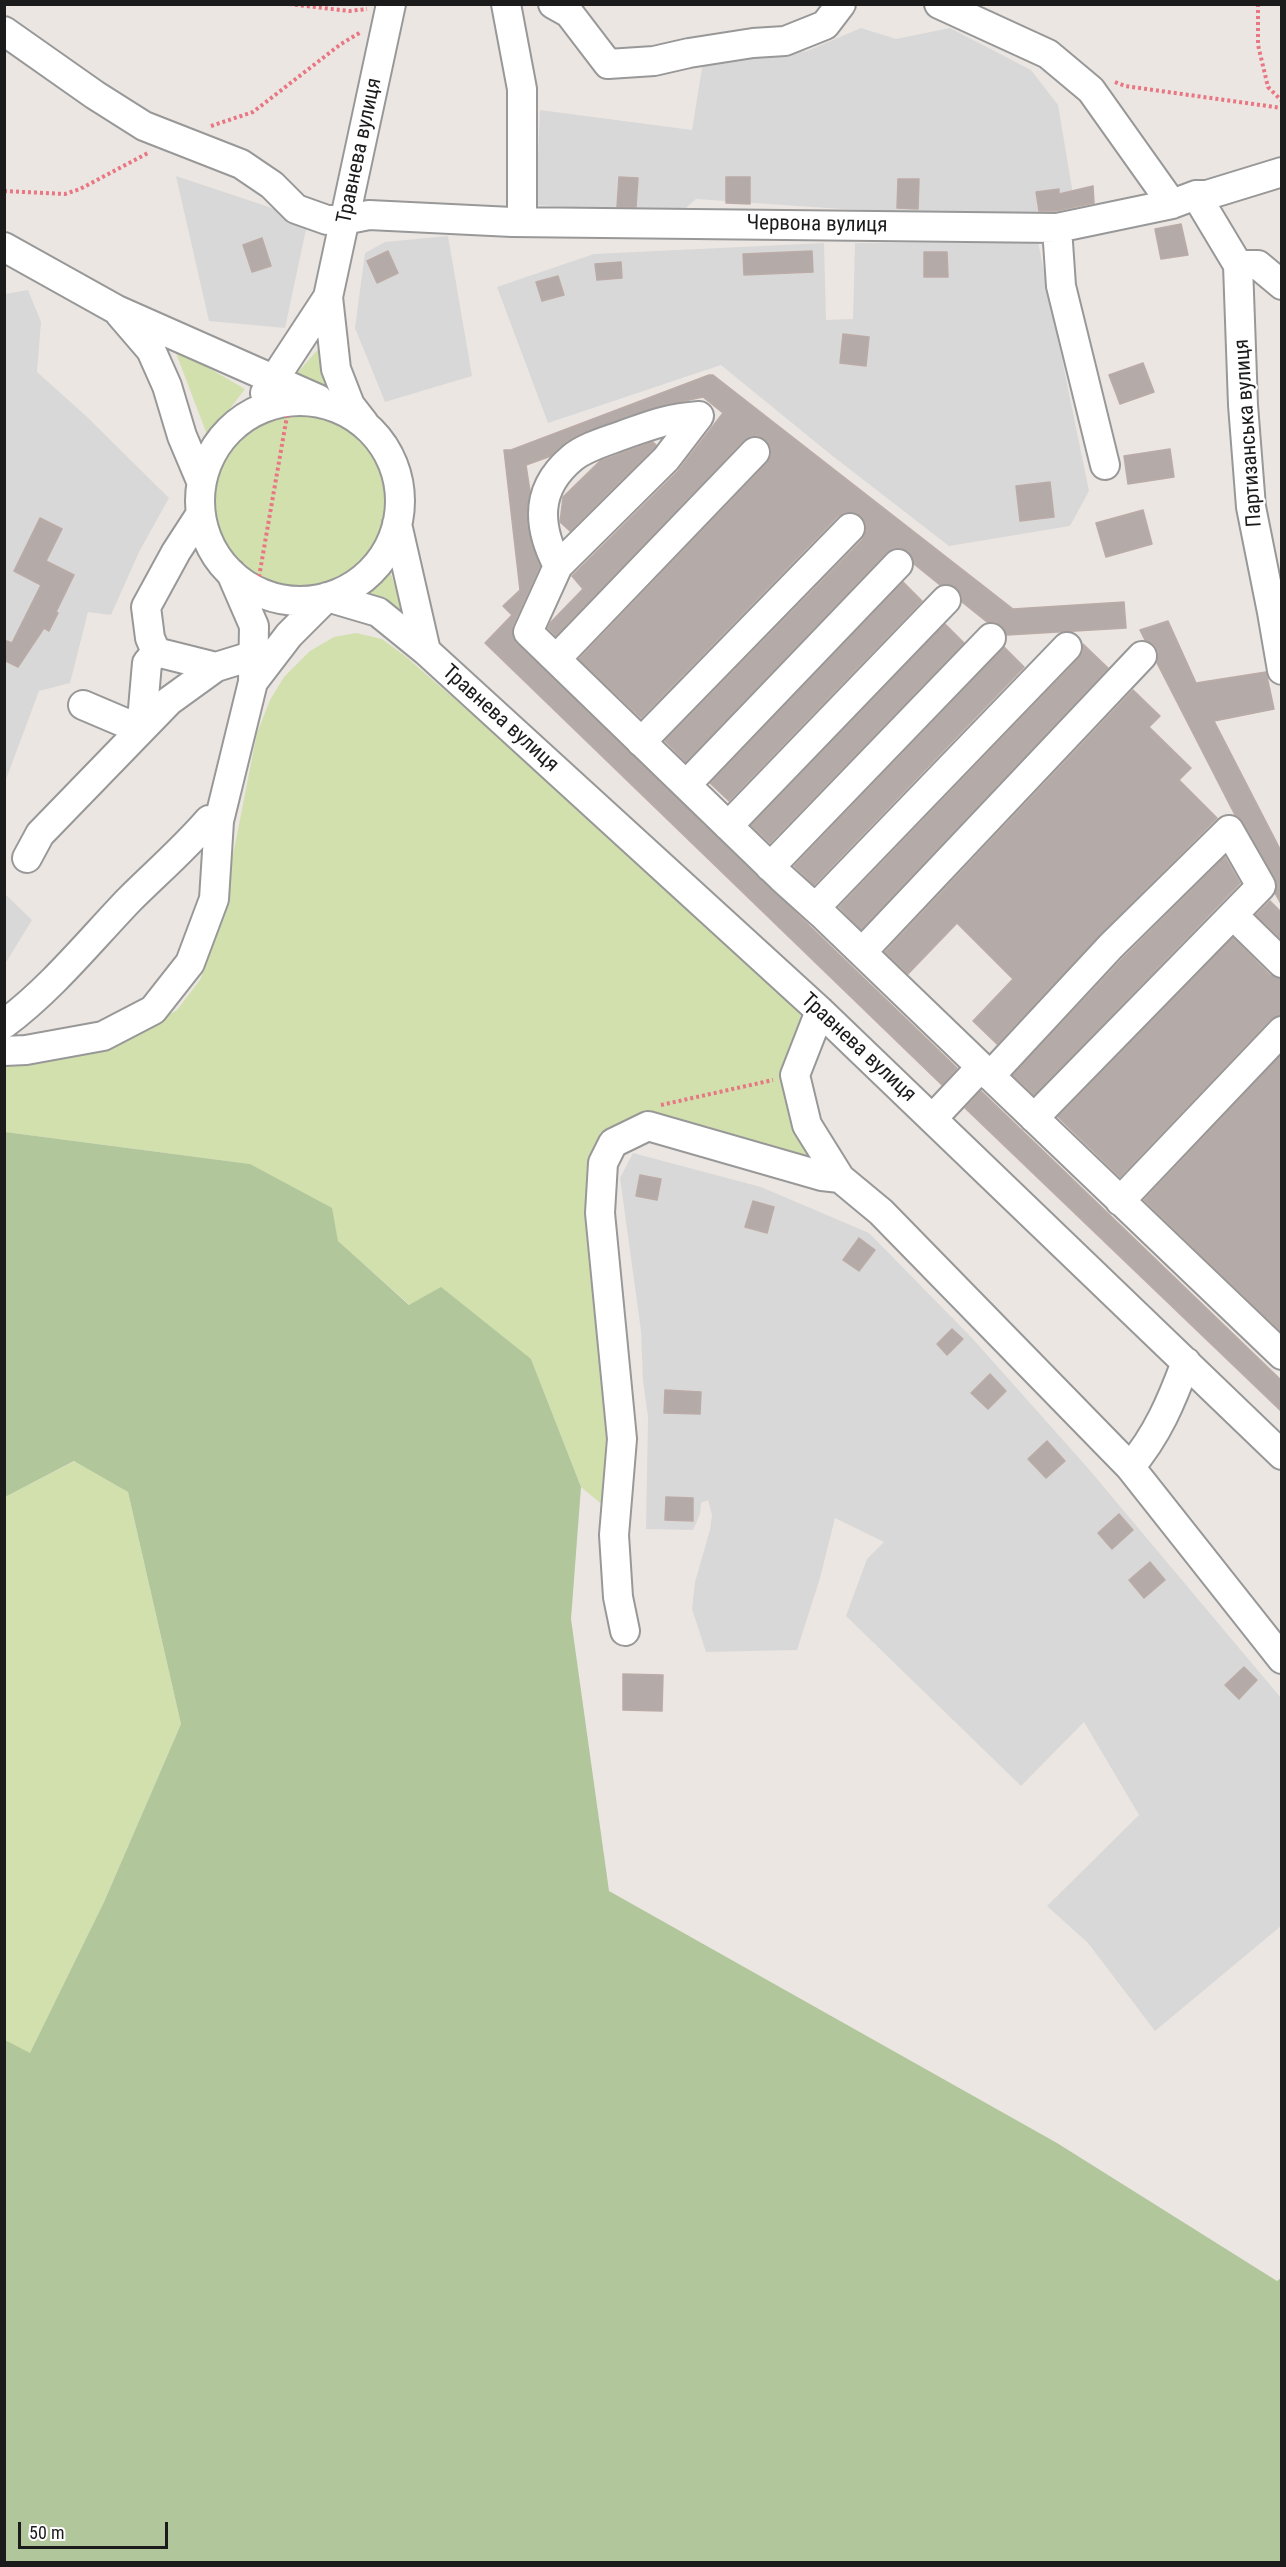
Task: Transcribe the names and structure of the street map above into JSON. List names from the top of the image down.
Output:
{
  "streets": {
    "street": ["Травнева вулиця", "Червона вулиця", "Партизанська вулиця"]
  },
  "crossings": [
    ["Травнева вулиця", "Червона вулиця"]
  ],
  "scale_bar": "50 m"
}
